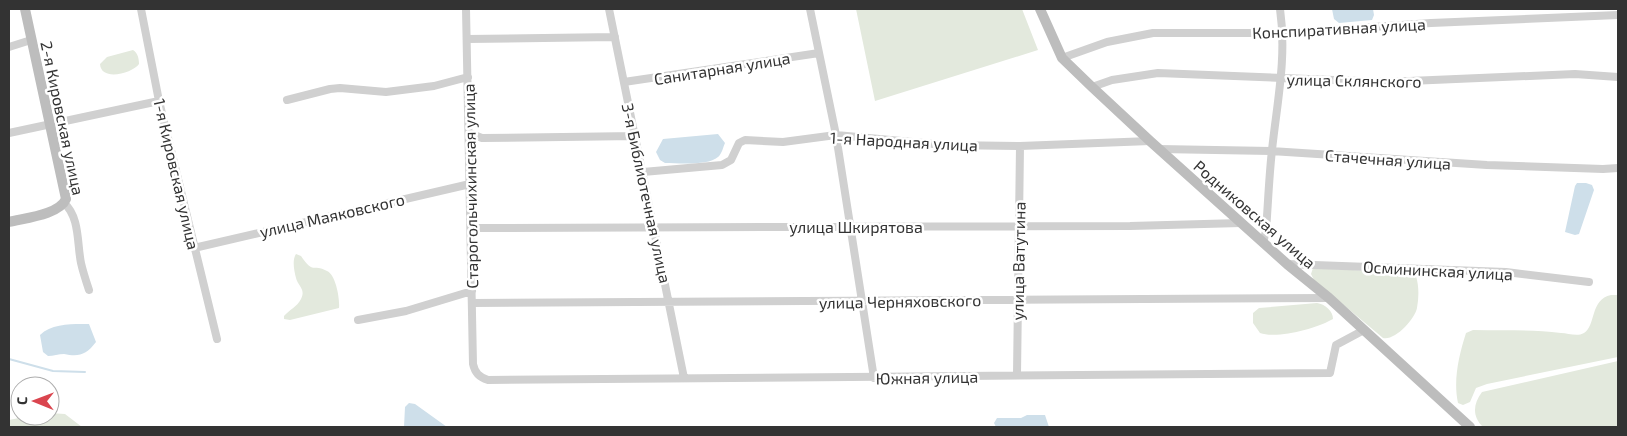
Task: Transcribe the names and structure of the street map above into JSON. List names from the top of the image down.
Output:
{
  "streets": {
    "main road": ["2-я Кировская улица", "Родниковская улица"],
    "street": [
      "Конспиративная улица",
      "Санитарная улица",
      "улица Склянского",
      "1-я Народная улица",
      "Стачечная улица",
      "1-я Кировская улица",
      "Старогольчихинская улица",
      "3-я Библиотечная улица",
      "улица Маяковского",
      "улица Шкирятова",
      "улица Ватутина",
      "Осмининская улица",
      "улица Черняховского",
      "Южная улица"
    ]
  },
  "crossings": [
    ["Конспиративная улица", "Родниковская улица"],
    ["Санитарная улица", "3-я Библиотечная улица"],
    ["улица Склянского", "Родниковская улица"],
    ["1-я Народная улица", "3-я Библиотечная улица"],
    ["1-я Народная улица", "Родниковская улица"],
    ["1-я Народная улица", "улица Ватутина"],
    ["Стачечная улица", "Родниковская улица"],
    ["1-я Кировская улица", "улица Маяковского"],
    ["Старогольчихинская улица", "улица Маяковского"],
    ["Старогольчихинская улица", "улица Шкирятова"],
    ["Старогольчихинская улица", "улица Черняховского"],
    ["Старогольчихинская улица", "Южная улица"],
    ["3-я Библиотечная улица", "улица Шкирятова"],
    ["3-я Библиотечная улица", "улица Черняховского"],
    ["3-я Библиотечная улица", "Южная улица"],
    ["Родниковская улица", "улица Шкирятова"],
    ["Родниковская улица", "Осмининская улица"],
    ["Родниковская улица", "улица Черняховского"],
    ["Родниковская улица", "Южная улица"],
    ["улица Шкирятова", "улица Ватутина"],
    ["улица Ватутина", "улица Черняховского"],
    ["улица Ватутина", "Южная улица"]
  ],
  "north": "left"
}
